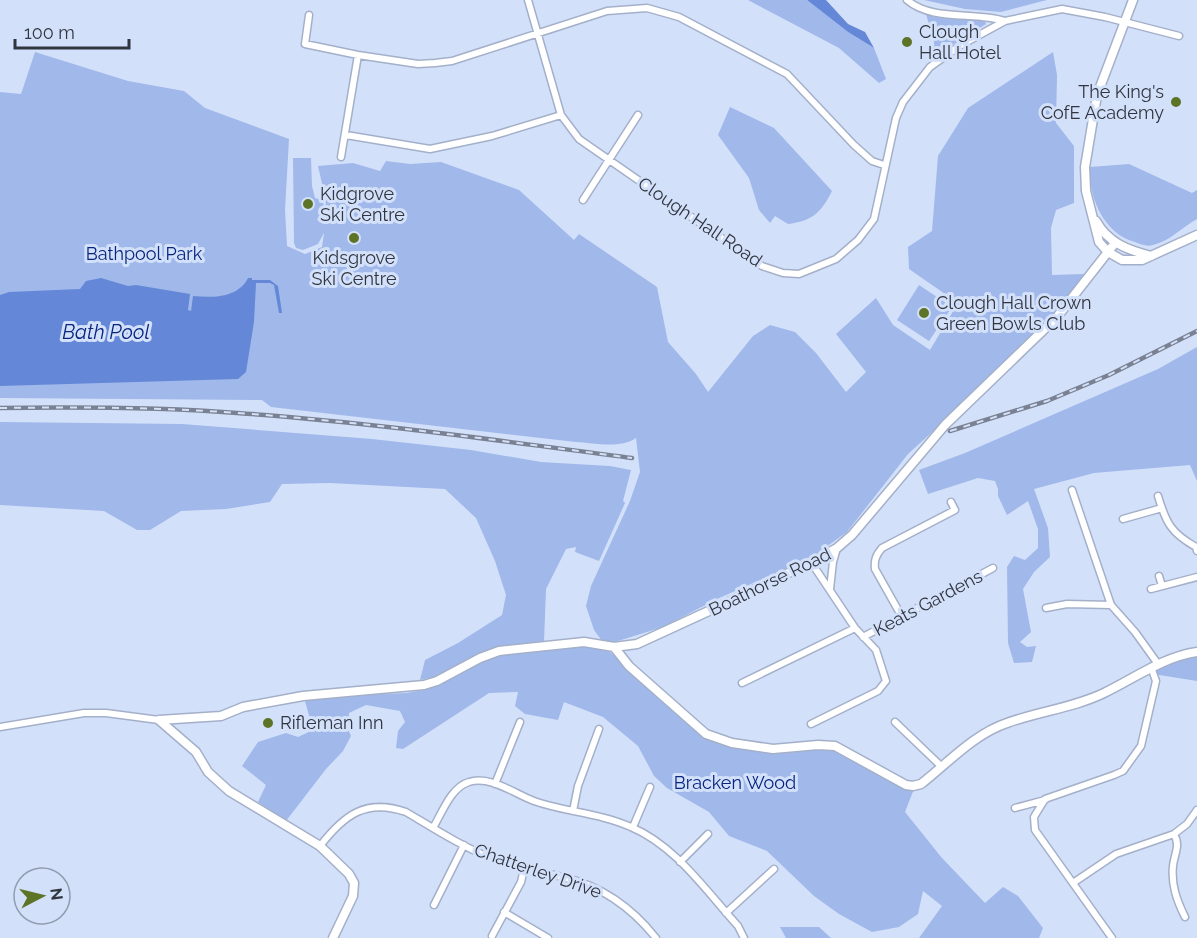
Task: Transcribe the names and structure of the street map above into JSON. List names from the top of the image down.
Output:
{
  "streets": {
    "street": [
      "Clough Hall Road",
      "Boathorse Road",
      "Keats Gardens",
      "Chatterley Drive"
    ]
  },
  "water": ["Bath Pool"],
  "parks": ["Bathpool Park", "Bracken Wood"],
  "places": [
    "Clough Hall Hotel",
    "The King's CofE Academy",
    "Kidgrove Ski Centre",
    "Kidsgrove Ski Centre",
    "Clough Hall Crown Green Bowls Club",
    "Rifleman Inn"
  ],
  "scale_bar": "100 m",
  "north": "right"
}
